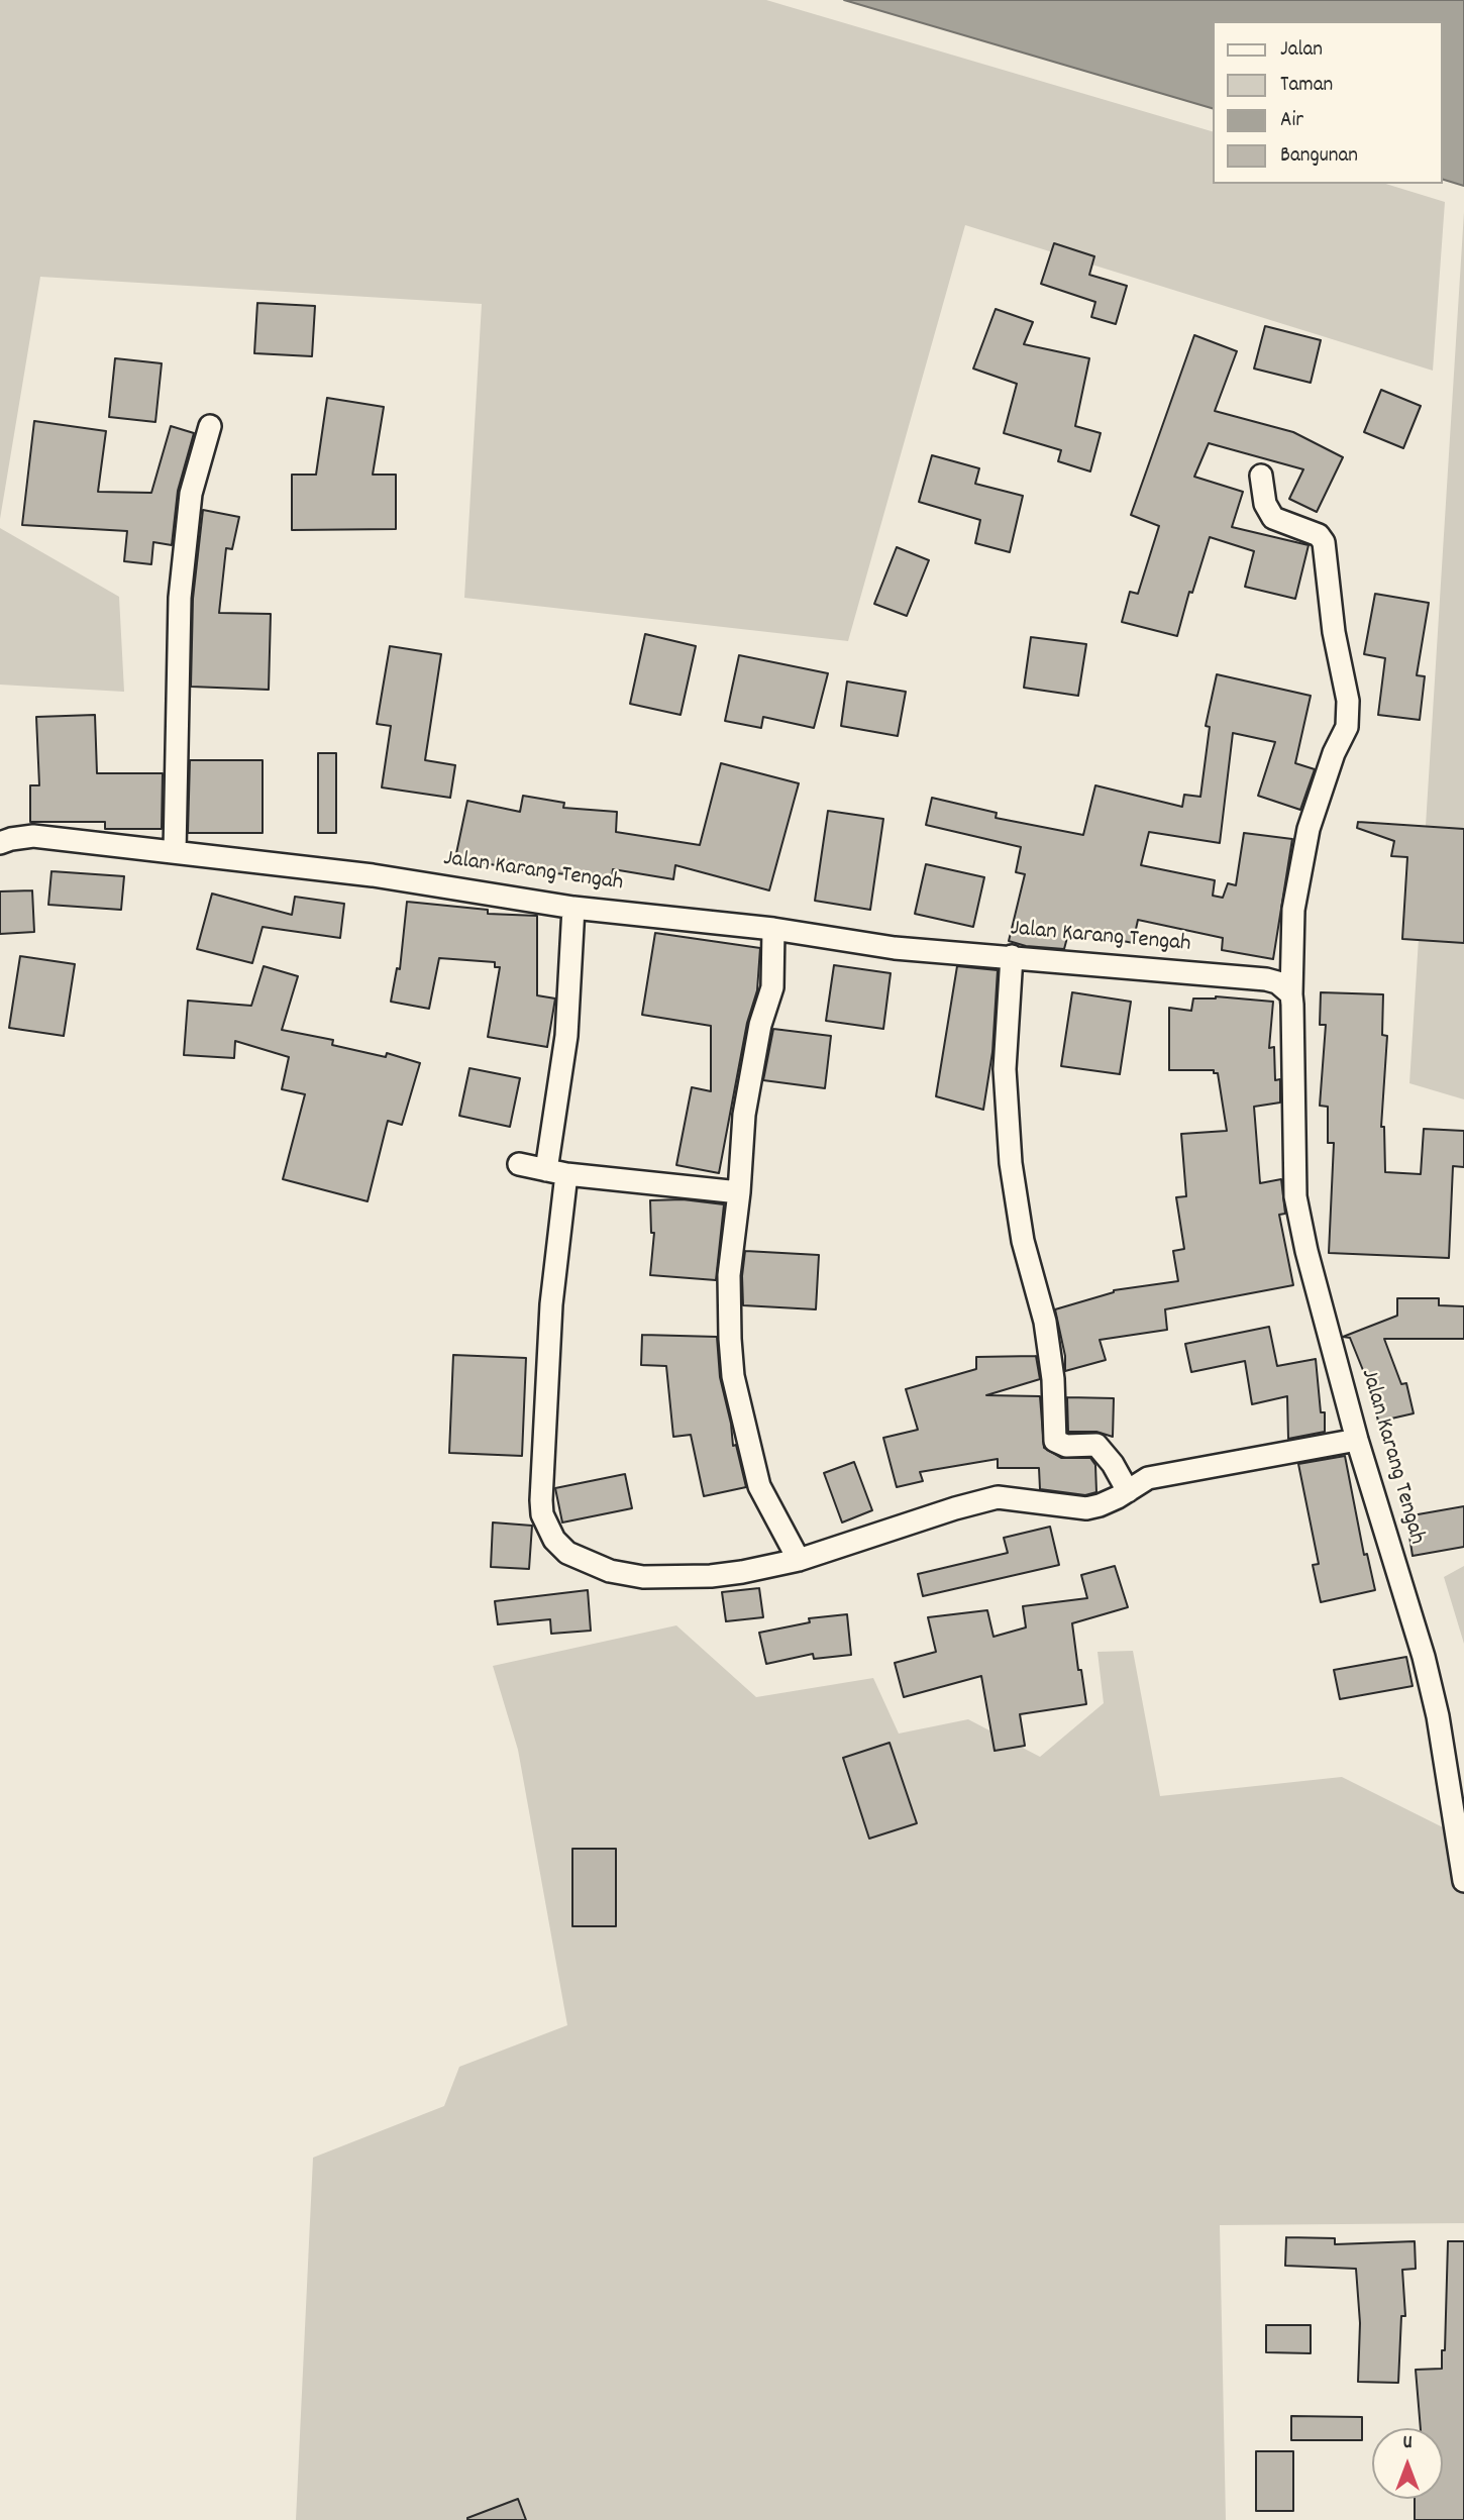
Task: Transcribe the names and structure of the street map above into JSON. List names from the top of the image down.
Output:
{
  "streets": {
    "street": ["Jalan Karang Tengah"]
  },
  "legend": [
    "Jalan",
    "Taman",
    "Air",
    "Bangunan"
  ],
  "north": "top"
}
